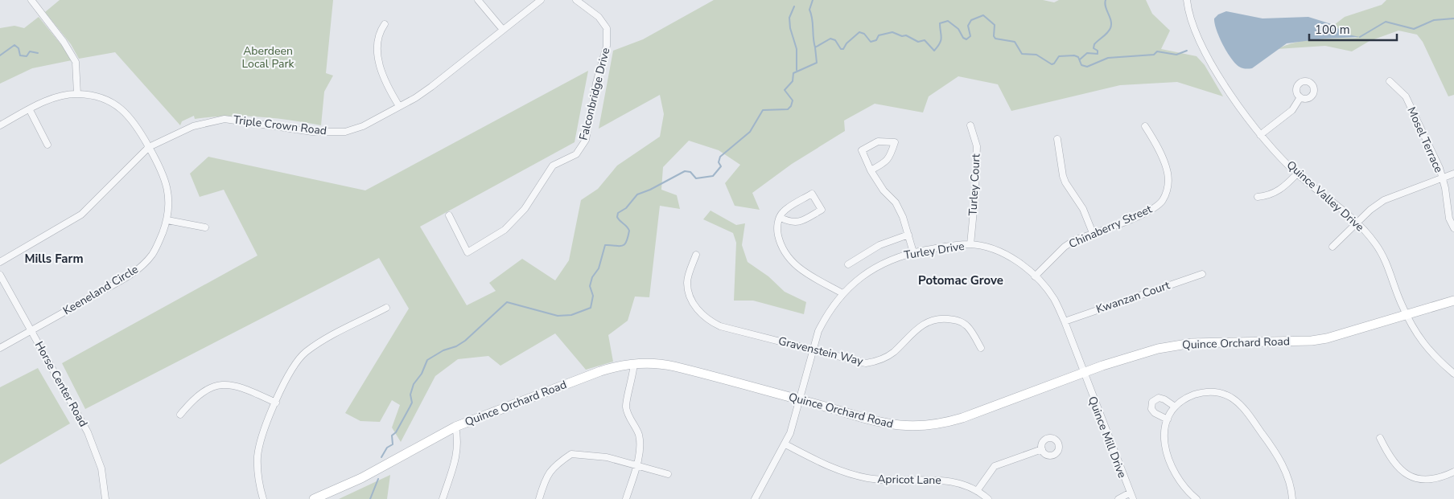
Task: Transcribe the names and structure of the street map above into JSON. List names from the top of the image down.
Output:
{
  "streets": {
    "street": [
      "Falconbridge Drive",
      "Triple Crown Road",
      "Mosel Terrace",
      "Turley Court",
      "Quince Valley Drive",
      "Chinaberry Street",
      "Turley Drive",
      "Keeneland Circle",
      "Kwanzan Court",
      "Quince Orchard Road",
      "Gravenstein Way",
      "Horse Center Road",
      "Quince Mill Drive",
      "Apricot Lane"
    ]
  },
  "crossings": [
    ["Triple Crown Road", "Keeneland Circle"],
    ["Turley Court", "Turley Drive"],
    ["Quince Valley Drive", "Quince Orchard Road"],
    ["Chinaberry Street", "Turley Drive"],
    ["Turley Drive", "Kwanzan Court"],
    ["Turley Drive", "Quince Orchard Road"],
    ["Turley Drive", "Gravenstein Way"],
    ["Turley Drive", "Quince Mill Drive"],
    ["Turley Drive", "Apricot Lane"],
    ["Keeneland Circle", "Horse Center Road"],
    ["Quince Orchard Road", "Quince Mill Drive"]
  ],
  "districts": ["Mills Farm", "Potomac Grove"],
  "parks": ["Aberdeen Local Park"],
  "scale_bar": "100 m"
}
